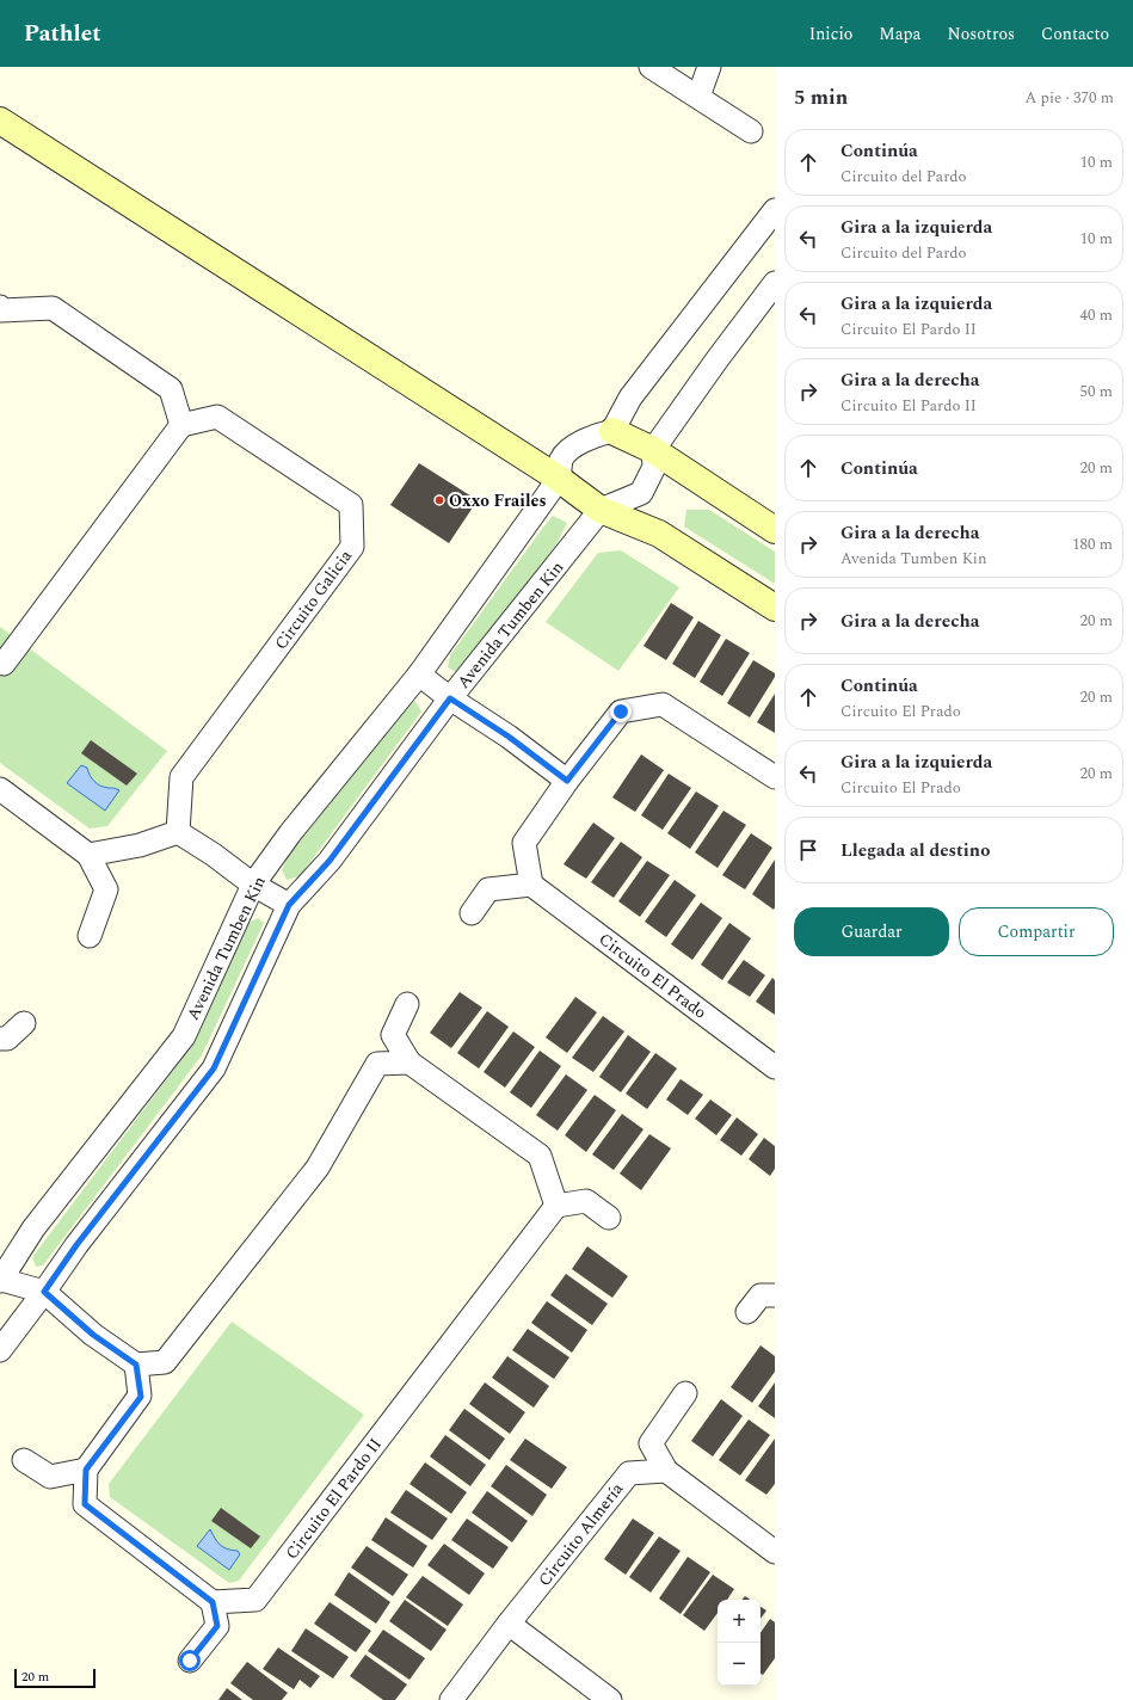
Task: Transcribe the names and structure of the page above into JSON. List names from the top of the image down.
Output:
{
  "streets": {
    "street": [
      "Circuito Galicia",
      "Avenida Tumben Kin",
      "Circuito El Prado",
      "Circuito El Pardo II",
      "Circuito Almería"
    ]
  },
  "places": ["Oxxo Frailes"],
  "scale_bar": "20 m",
  "page": {
    "header": "Pathlet",
    "nav": [
      "Inicio",
      "Mapa",
      "Nosotros",
      "Contacto"
    ],
    "heading": ["5 min", "A pie · 370 m"],
    "list": [
      ["Continúa", "Circuito del Pardo", "10 m"],
      ["Gira a la izquierda", "Circuito del Pardo", "10 m"],
      ["Gira a la izquierda", "Circuito El Pardo II", "40 m"],
      ["Gira a la derecha", "Circuito El Pardo II", "50 m"],
      ["Continúa", "20 m"],
      ["Gira a la derecha", "Avenida Tumben Kin", "180 m"],
      ["Gira a la derecha", "20 m"],
      ["Continúa", "Circuito El Prado", "20 m"],
      ["Gira a la izquierda", "Circuito El Prado", "20 m"],
      "Llegada al destino"
    ],
    "buttons": ["Guardar", "Compartir"],
    "map_buttons": ["+", "−"],
    "scale": "20 m"
  }
}
